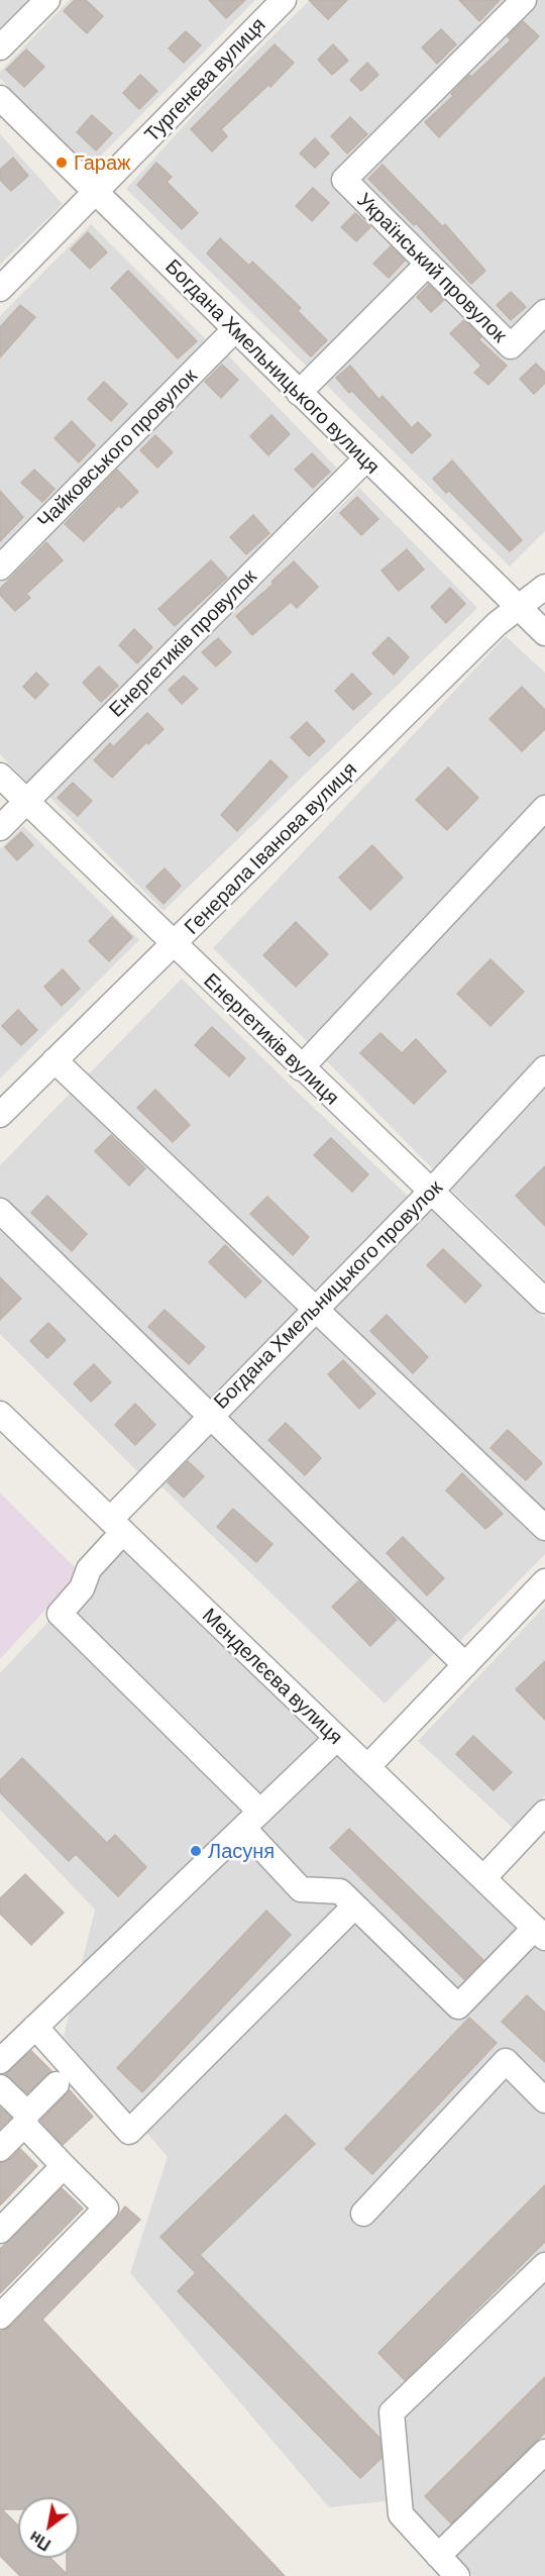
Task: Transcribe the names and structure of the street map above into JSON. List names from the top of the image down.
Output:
{
  "streets": {
    "street": [
      "Тургенєва вулиця",
      "Український провулок",
      "Богдана Хмельницького вулиця",
      "Чайковського провулок",
      "Енергетиків провулок",
      "Генерала Іванова вулиця",
      "Енергетиків вулиця",
      "Богдана Хмельницького провулок",
      "Менделєєва вулиця"
    ]
  },
  "crossings": [
    ["Тургенєва вулиця", "Богдана Хмельницького вулиця"],
    ["Богдана Хмельницького вулиця", "Чайковського провулок"],
    ["Богдана Хмельницького вулиця", "Енергетиків провулок"],
    ["Богдана Хмельницького вулиця", "Генерала Іванова вулиця"],
    ["Енергетиків провулок", "Енергетиків вулиця"],
    ["Генерала Іванова вулиця", "Енергетиків вулиця"],
    ["Енергетиків вулиця", "Богдана Хмельницького провулок"],
    ["Богдана Хмельницького провулок", "Менделєєва вулиця"]
  ],
  "places": ["Гараж", "Ласуня"],
  "north": "bottom left"
}
